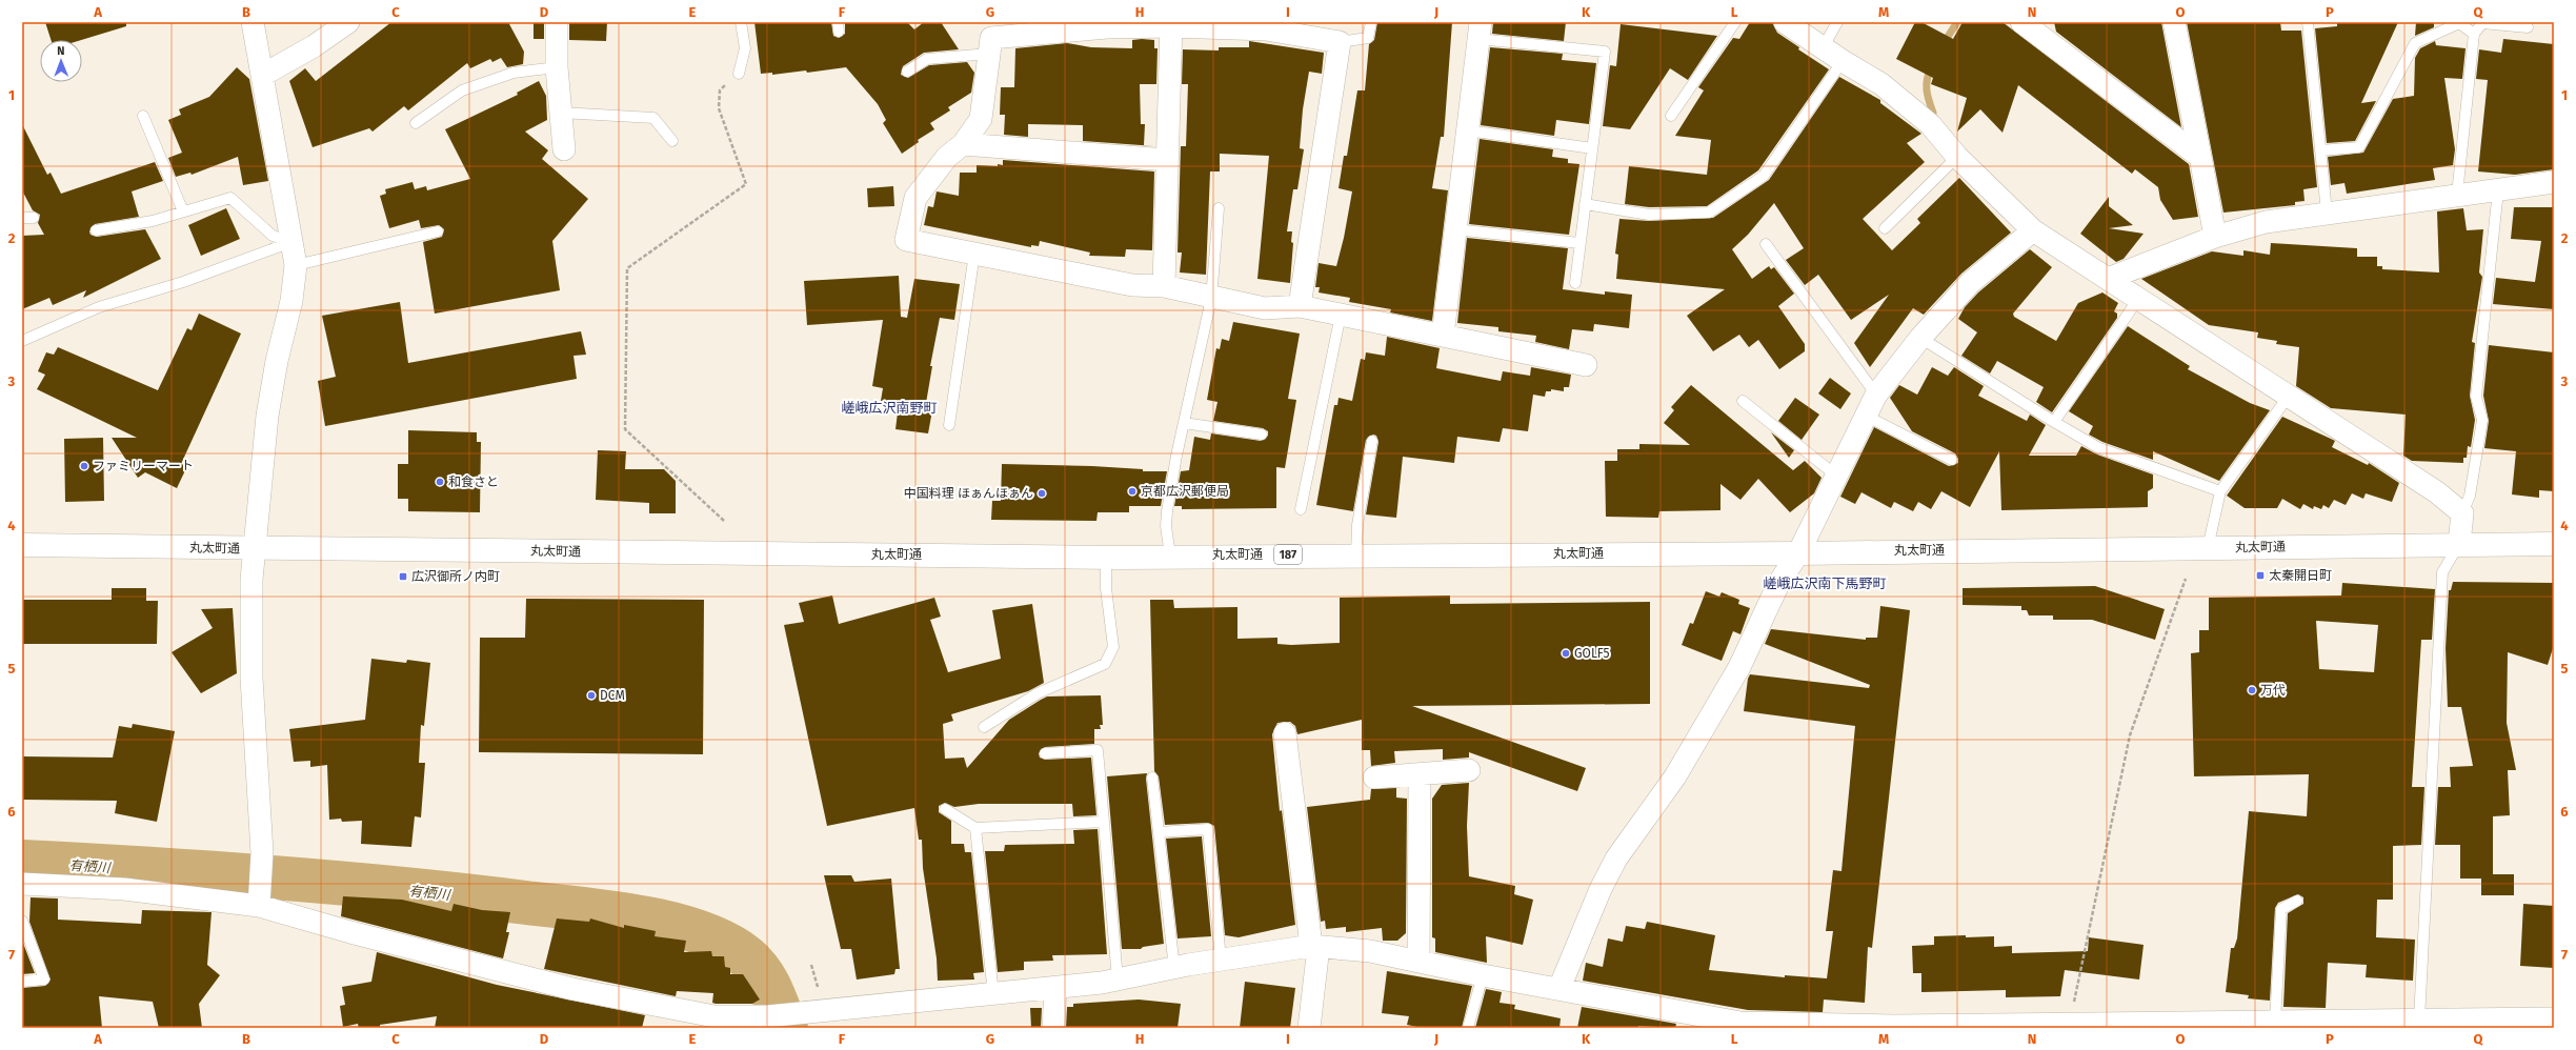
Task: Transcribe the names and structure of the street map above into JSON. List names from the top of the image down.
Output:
{
  "streets": {
    "main road": ["丸太町通", "187"]
  },
  "districts": ["嵯峨広沢南野町", "嵯峨広沢南下馬野町"],
  "water": ["有栖川"],
  "places": {
    "other": [
      "ファミリーマート",
      "和食さと",
      "京都広沢郵便局",
      "中国料理 ほぁんほぁん",
      "GOLF5",
      "万代",
      "DCM"
    ],
    "transit": ["太秦開日町", "広沢御所ノ内町"]
  },
  "north": "top",
  "grid": {
    "columns": [
      "A",
      "B",
      "C",
      "D",
      "E",
      "F",
      "G",
      "H",
      "I",
      "J",
      "K",
      "L",
      "M",
      "N",
      "O",
      "P",
      "Q"
    ],
    "rows": [
      "1",
      "2",
      "3",
      "4",
      "5",
      "6",
      "7"
    ]
  }
}
